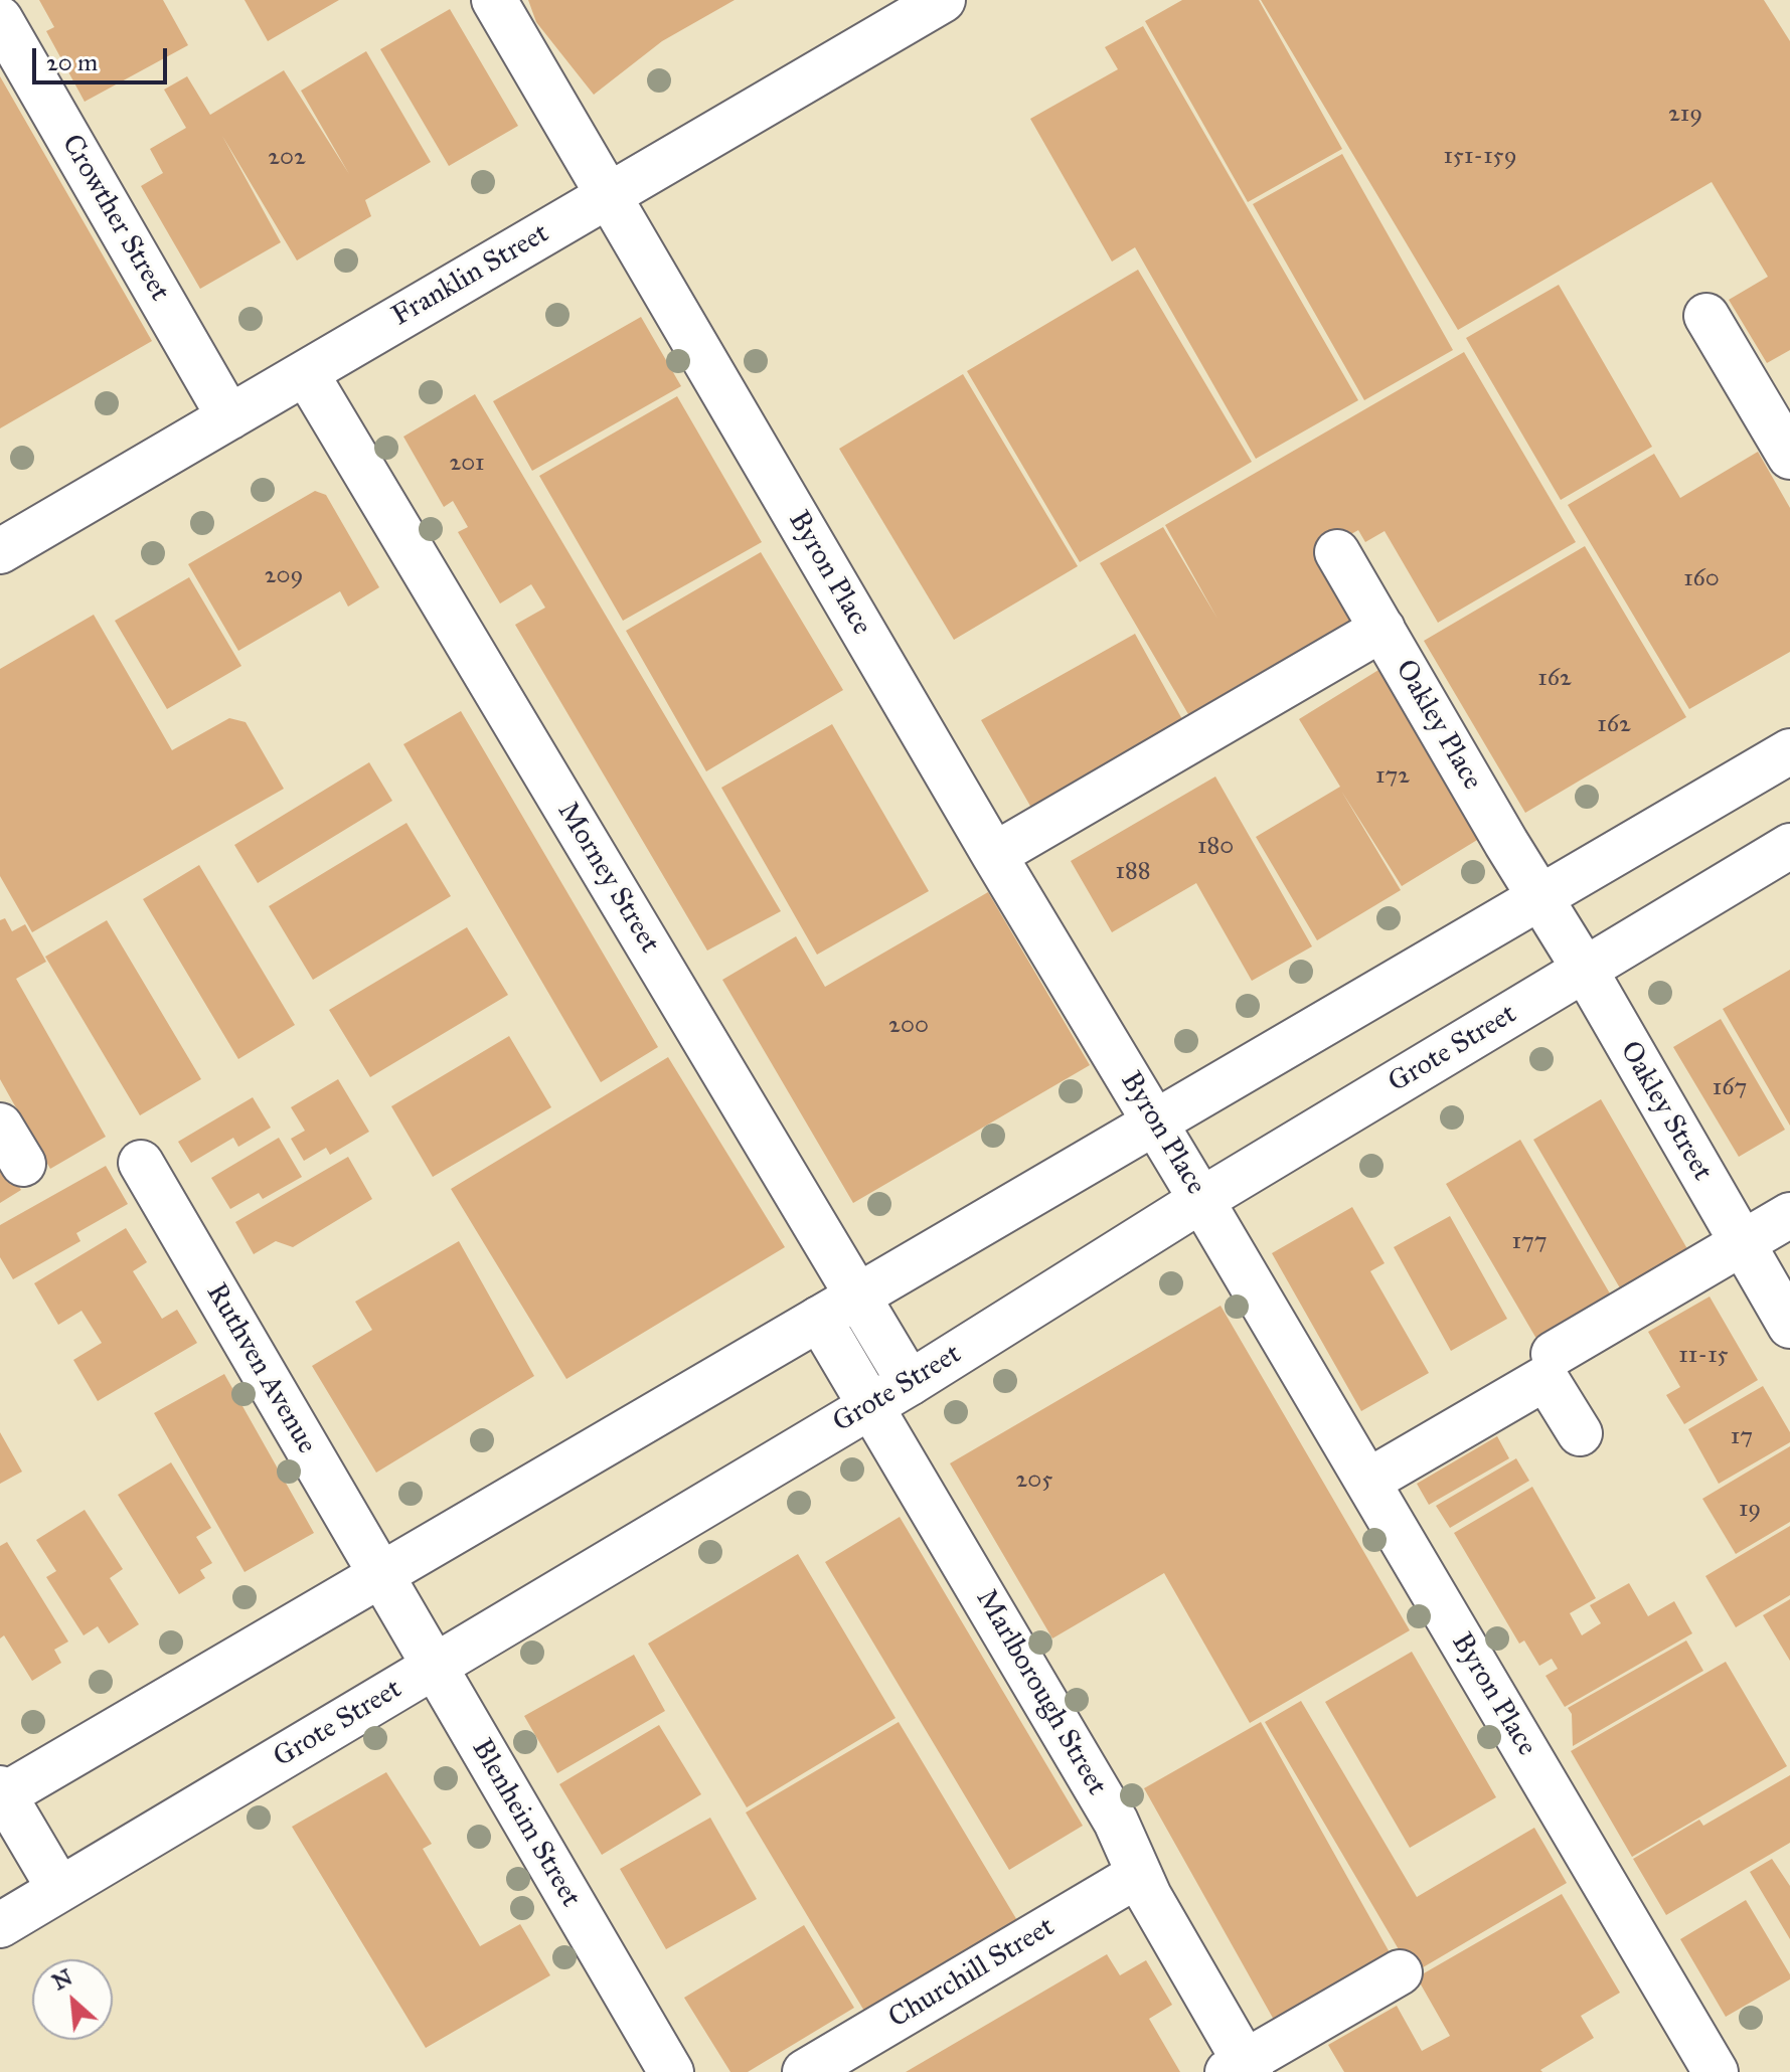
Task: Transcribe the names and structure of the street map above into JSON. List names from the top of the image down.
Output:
{
  "streets": {
    "street": [
      "Crowther Street",
      "Franklin Street",
      "Byron Place",
      "Oakley Place",
      "Morney Street",
      "Grote Street",
      "Oakley Street",
      "Ruthven Avenue",
      "Marlborough Street",
      "Blenheim Street",
      "Churchill Street"
    ]
  },
  "crossings": [
    ["Crowther Street", "Franklin Street"],
    ["Franklin Street", "Byron Place"],
    ["Franklin Street", "Morney Street"],
    ["Byron Place", "Grote Street"],
    ["Oakley Place", "Oakley Street"],
    ["Morney Street", "Grote Street"],
    ["Grote Street", "Oakley Street"],
    ["Grote Street", "Marlborough Street"],
    ["Grote Street", "Blenheim Street"],
    ["Ruthven Avenue", "Blenheim Street"],
    ["Marlborough Street", "Churchill Street"]
  ],
  "house_numbers": [
    "219",
    "151-159",
    "202",
    "201",
    "209",
    "160",
    "162",
    "162",
    "172",
    "180",
    "188",
    "200",
    "167",
    "177",
    "11-15",
    "17",
    "205",
    "19"
  ],
  "scale_bar": "20 m",
  "north": "top left"
}
